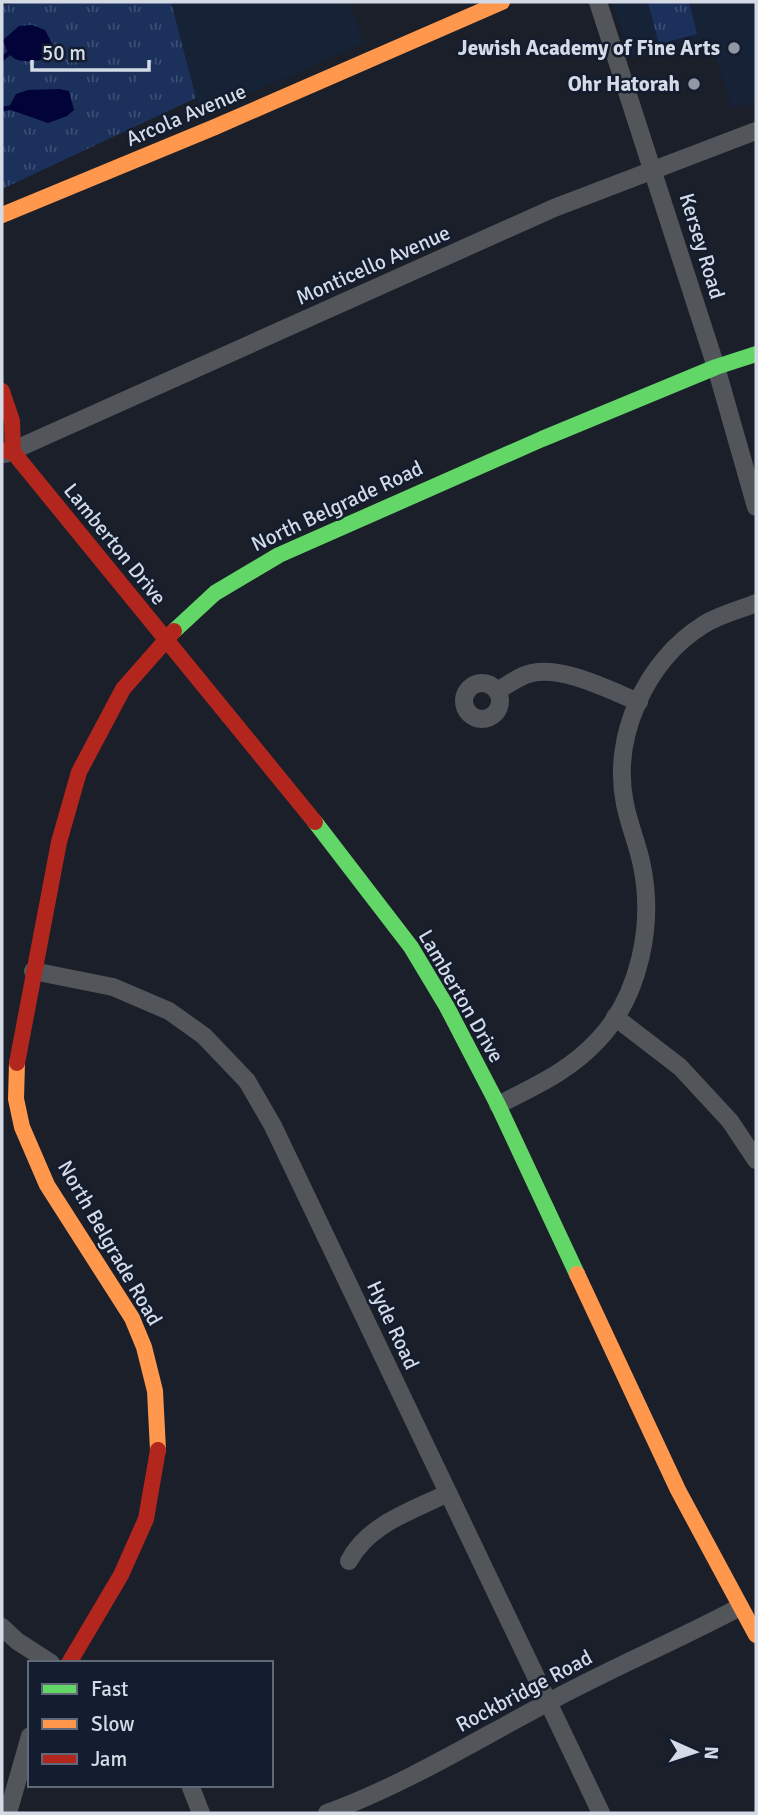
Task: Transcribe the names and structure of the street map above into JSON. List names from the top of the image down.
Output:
{
  "streets": {
    "street": [
      "Arcola Avenue",
      "Kersey Road",
      "Monticello Avenue",
      "North Belgrade Road",
      "Lamberton Drive",
      "Hyde Road",
      "Rockbridge Road"
    ]
  },
  "crossings": [
    ["Kersey Road", "Monticello Avenue"],
    ["Kersey Road", "North Belgrade Road"],
    ["Monticello Avenue", "Lamberton Drive"],
    ["North Belgrade Road", "Lamberton Drive"],
    ["North Belgrade Road", "Hyde Road"],
    ["Lamberton Drive", "Rockbridge Road"],
    ["Hyde Road", "Rockbridge Road"]
  ],
  "places": ["Jewish Academy of Fine Arts", "Ohr Hatorah"],
  "legend": ["Fast", "Slow", "Jam"],
  "scale_bar": "50 m",
  "north": "right"
}
